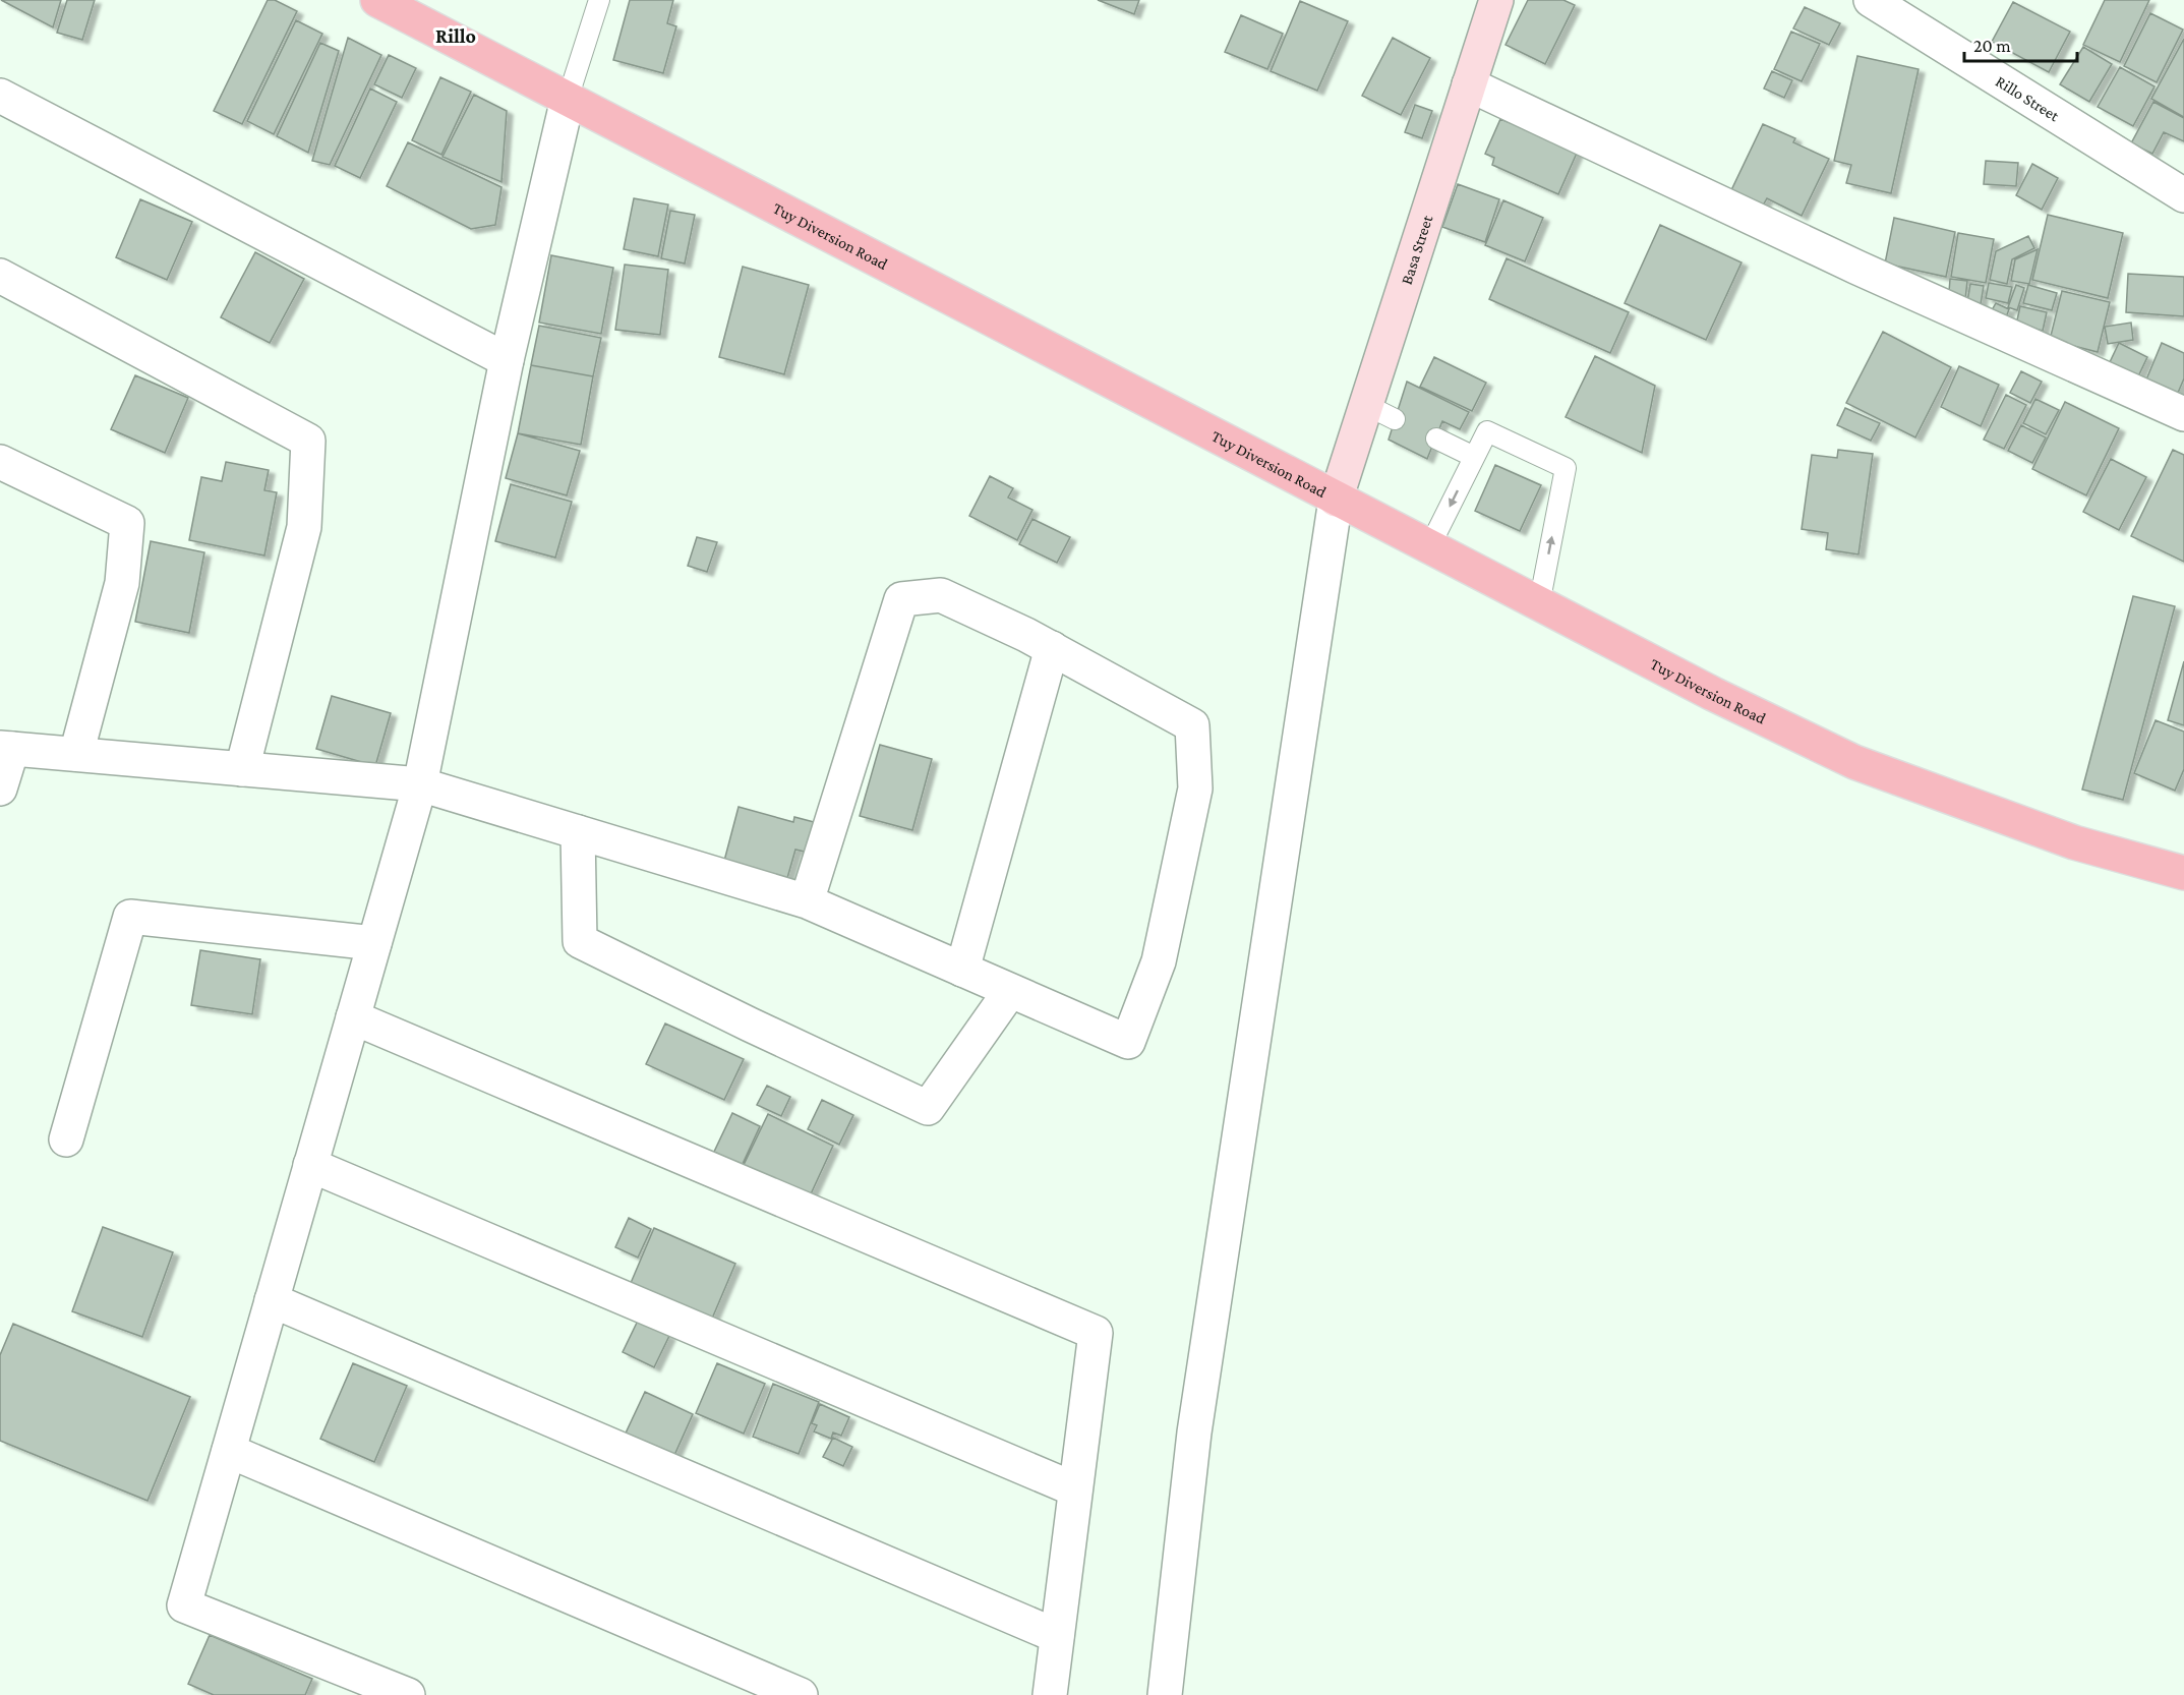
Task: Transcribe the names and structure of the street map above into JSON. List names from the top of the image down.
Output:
{
  "streets": {
    "main road": ["Tuy Diversion Road"],
    "street": ["Rillo Street", "Basa Street"]
  },
  "crossings": [
    ["Tuy Diversion Road", "Basa Street"]
  ],
  "districts": ["Rillo"],
  "scale_bar": "20 m"
}
